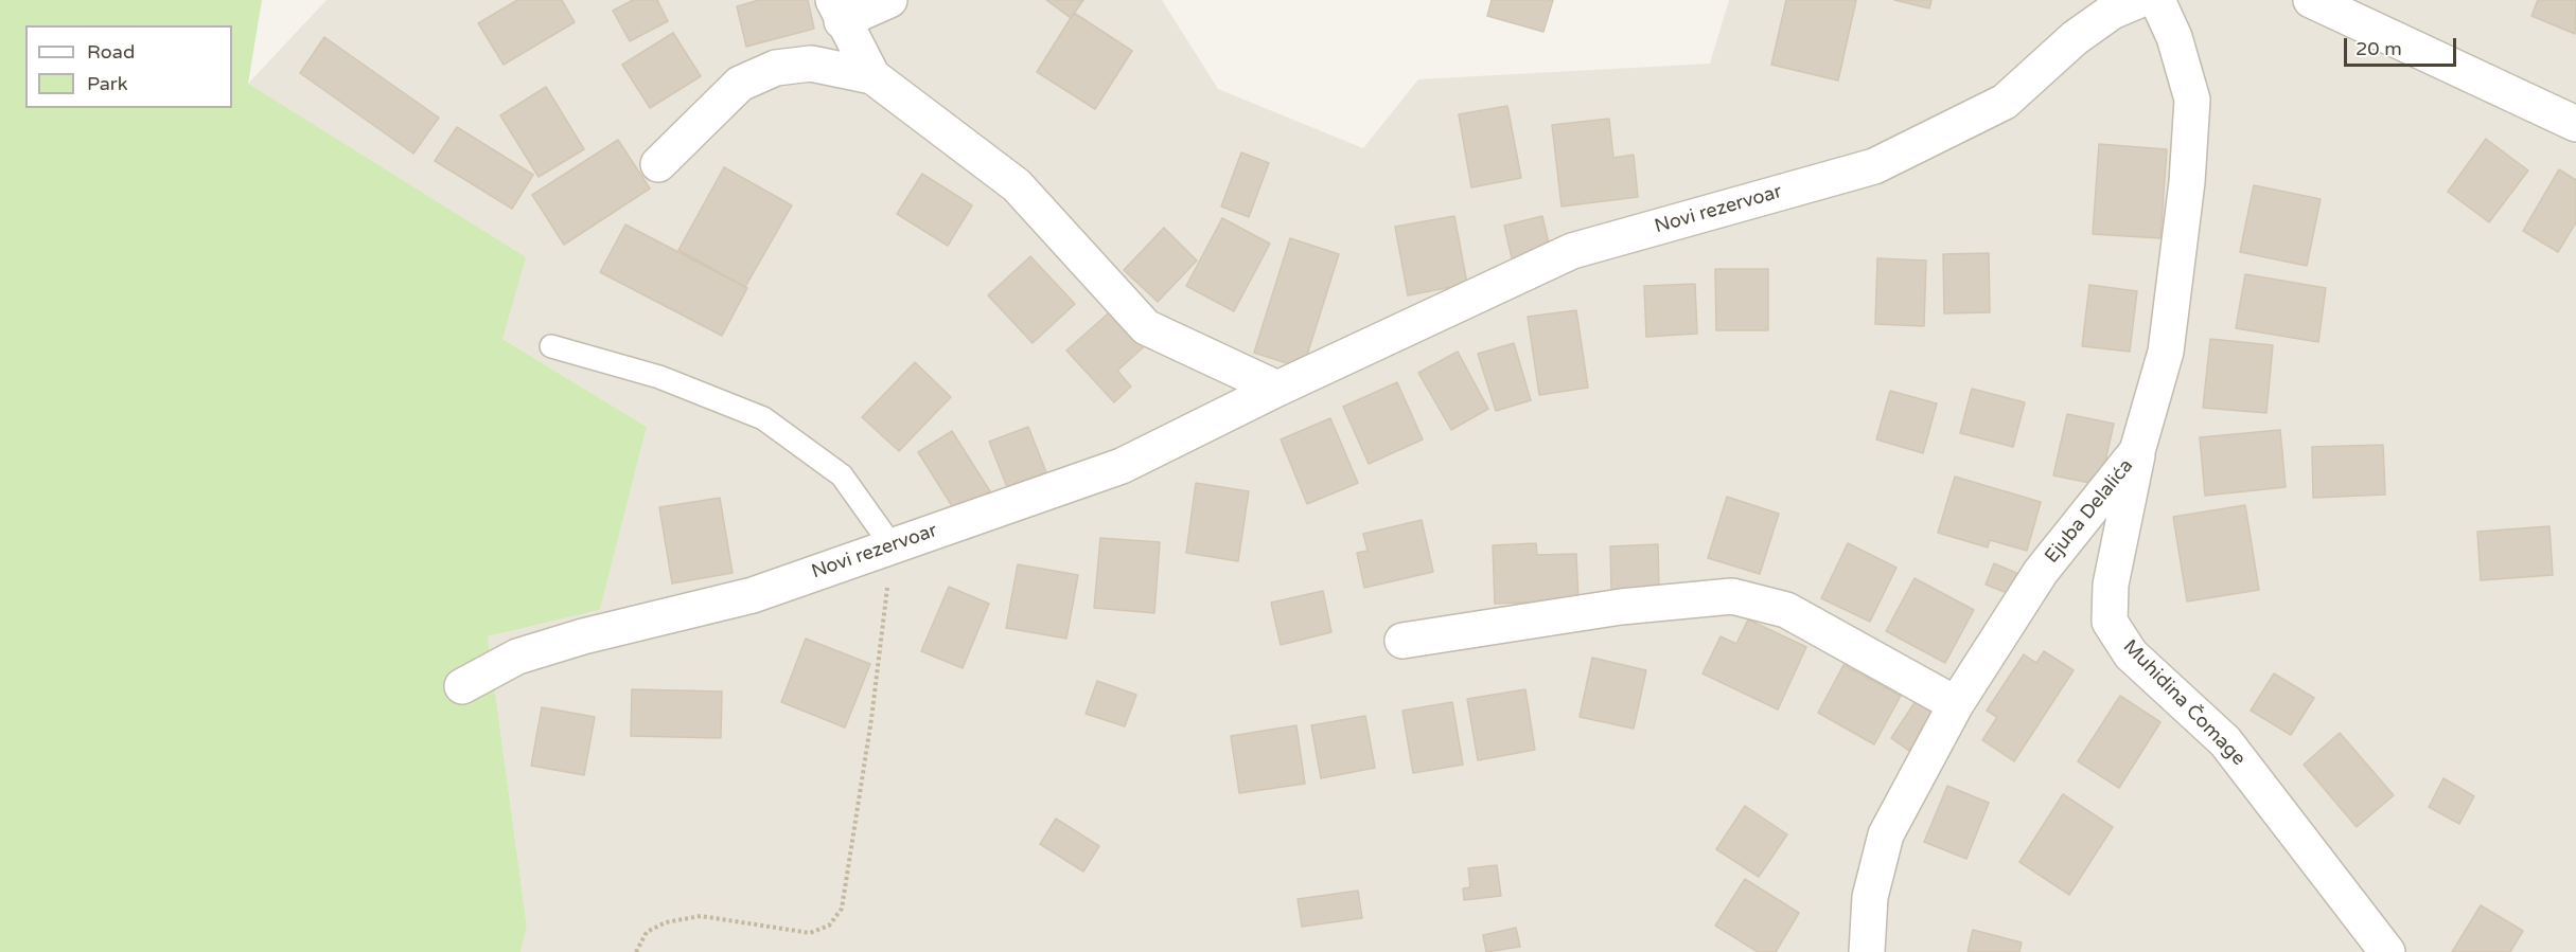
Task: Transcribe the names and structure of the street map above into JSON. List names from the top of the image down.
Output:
{
  "streets": {
    "street": ["Novi rezervoar", "Ejuba Delalića", "Muhidina Čomage"]
  },
  "crossings": [
    ["Ejuba Delalića", "Muhidina Čomage"]
  ],
  "legend": ["Road", "Park"],
  "scale_bar": "20 m"
}
